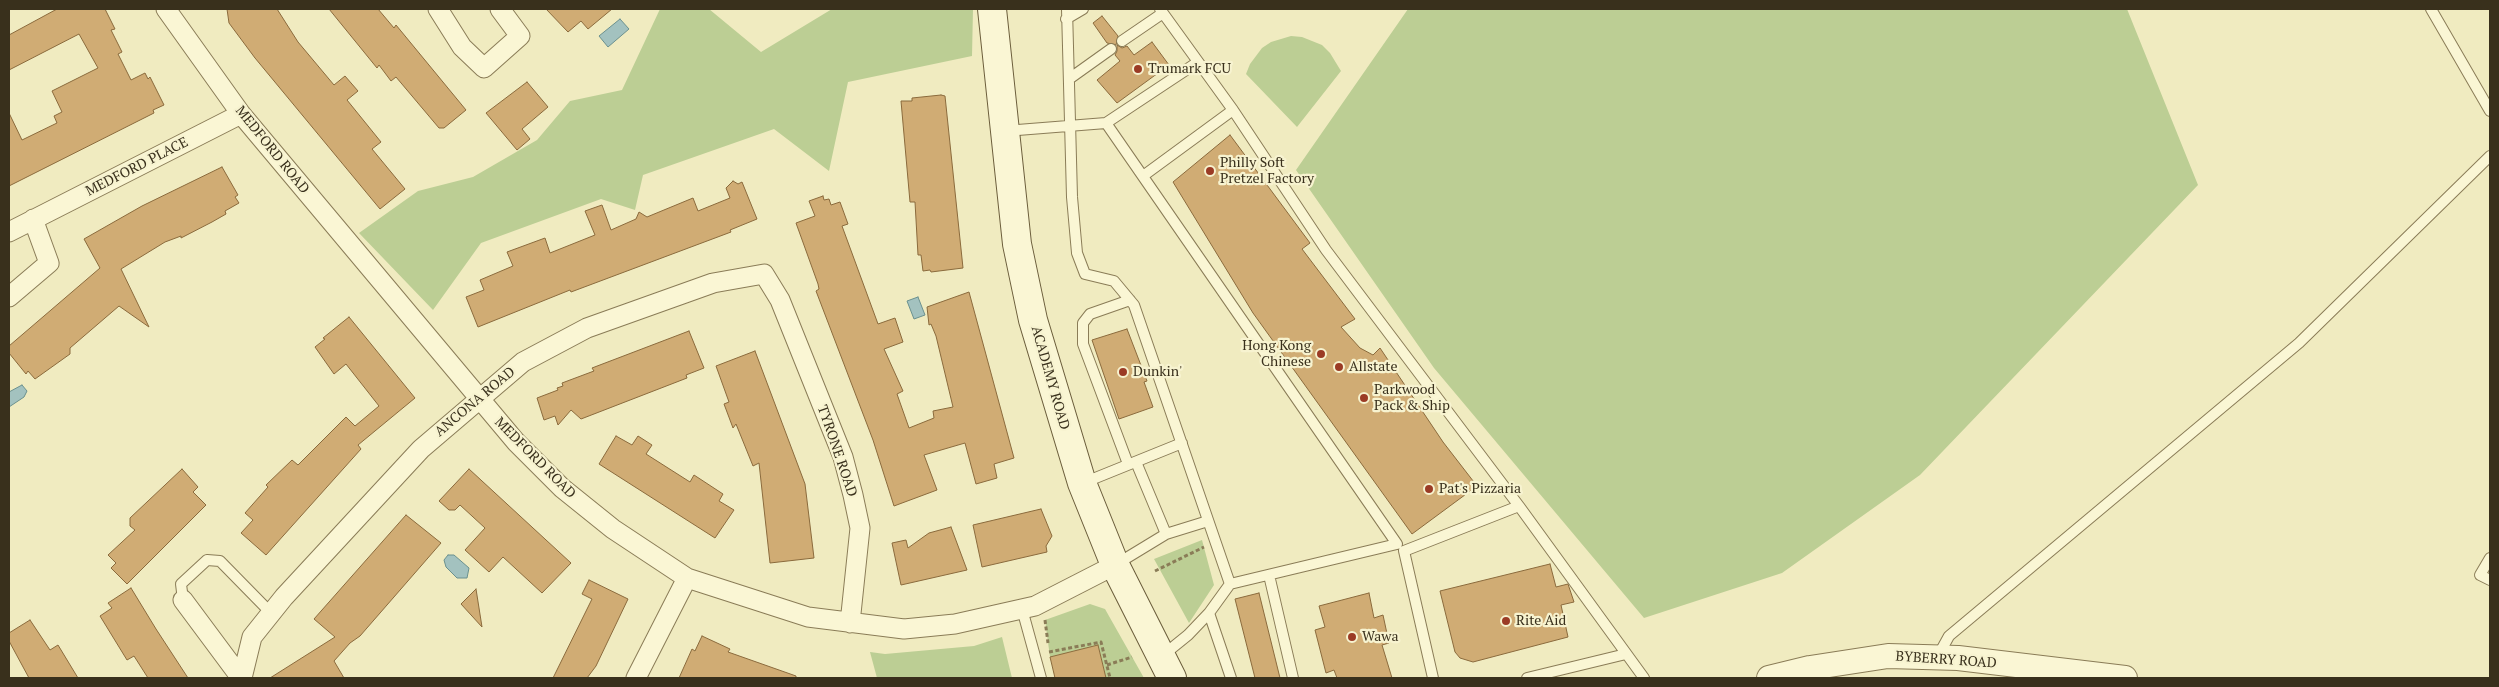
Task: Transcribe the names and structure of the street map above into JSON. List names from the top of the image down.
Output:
{
  "streets": {
    "main road": ["ACADEMY ROAD"],
    "street": [
      "MEDFORD ROAD",
      "MEDFORD PLACE",
      "ANCONA ROAD",
      "TYRONE ROAD",
      "BYBERRY ROAD"
    ]
  },
  "crossings": [
    ["MEDFORD ROAD", "MEDFORD PLACE"],
    ["MEDFORD ROAD", "ACADEMY ROAD"],
    ["MEDFORD ROAD", "ANCONA ROAD"],
    ["MEDFORD ROAD", "TYRONE ROAD"],
    ["ANCONA ROAD", "TYRONE ROAD"]
  ],
  "places": [
    "Trumark FCU",
    "Philly Soft Pretzel Factory",
    "Hong Kong Chinese",
    "Allstate",
    "Dunkin'",
    "Parkwood Pack & Ship",
    "Pat's Pizzaria",
    "Rite Aid",
    "Wawa"
  ]
}
